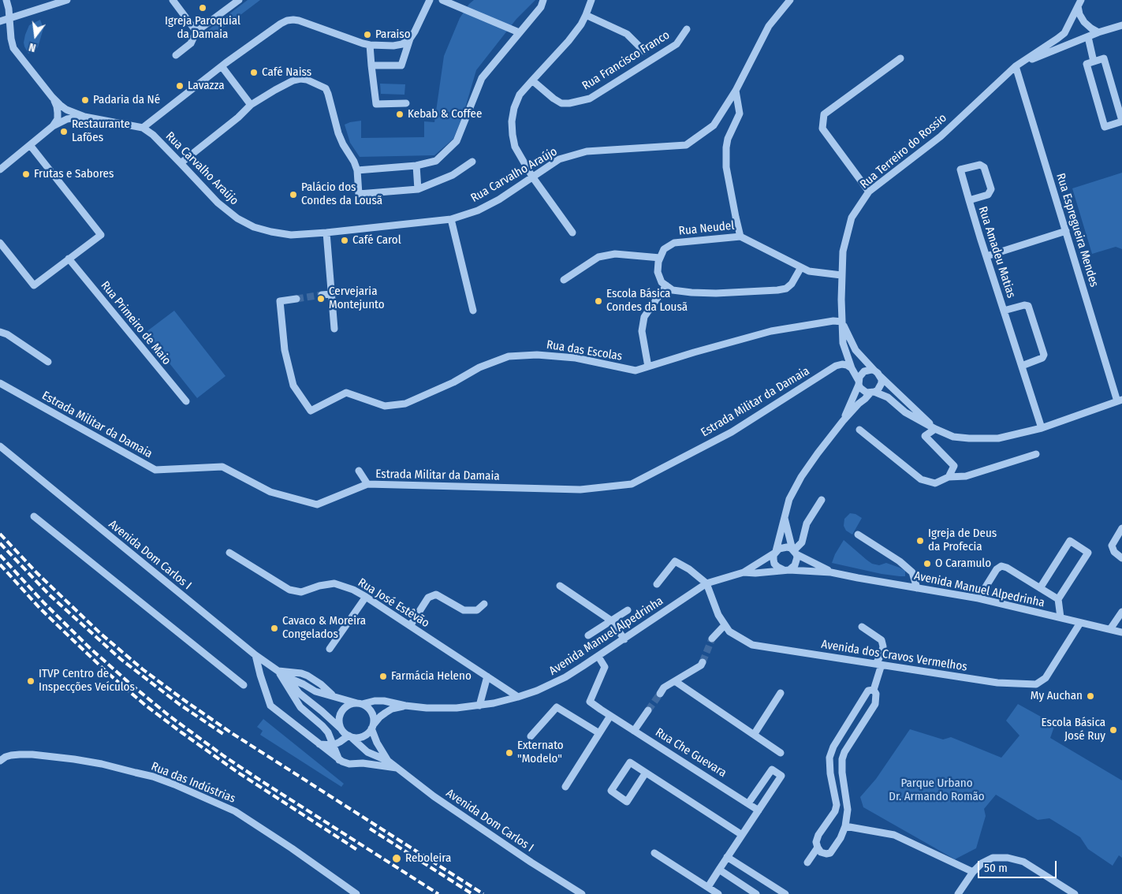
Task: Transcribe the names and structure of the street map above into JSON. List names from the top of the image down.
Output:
{
  "streets": {
    "street": [
      "Rua Francisco Franco",
      "Rua Terreiro do Rossio",
      "Rua Carvalho Araújo",
      "Rua Neudel",
      "Rua Espregueira Mendes",
      "Rua Amadeu Matias",
      "Rua Primeiro de Maio",
      "Rua das Escolas",
      "Estrada Militar da Damaia",
      "Avenida Dom Carlos I",
      "Avenida Manuel Alpedrinha",
      "Rua José Estêvão",
      "Avenida dos Cravos Vermelhos",
      "Rua Che Guevara",
      "Rua das Indústrias"
    ]
  },
  "crossings": [
    ["Rua Terreiro do Rossio", "Rua Neudel"],
    ["Rua Terreiro do Rossio", "Rua Espregueira Mendes"],
    ["Rua Terreiro do Rossio", "Rua das Escolas"],
    ["Rua Terreiro do Rossio", "Estrada Militar da Damaia"],
    ["Avenida Dom Carlos I", "Avenida Manuel Alpedrinha"],
    ["Avenida Manuel Alpedrinha", "Rua José Estêvão"],
    ["Avenida Manuel Alpedrinha", "Avenida dos Cravos Vermelhos"],
    ["Avenida Manuel Alpedrinha", "Rua Che Guevara"]
  ],
  "parks": ["Parque Urbano Dr. Armando Romão"],
  "places": [
    "Igreja Paroquial da Damaia",
    "Paraiso",
    "Café Naiss",
    "Lavazza",
    "Padaria da Né",
    "Kebab & Coffee",
    "Restaurante Lafões",
    "Frutas e Sabores",
    "Palácio dos Condes da Lousã",
    "Café Carol",
    "Cervejaria Montejunto",
    "Escola Básica Condes da Lousã",
    "Igreja de Deus da Profecia",
    "O Caramulo",
    "Cavaco & Moreira Congelados",
    "Farmácia Heleno",
    "ITVP Centro de Inspecções Veículos",
    "My Auchan",
    "Escola Básica José Ruy",
    "Externato \"Modelo\"",
    "Reboleira"
  ],
  "scale_bar": "50 m",
  "north": "bottom"
}
